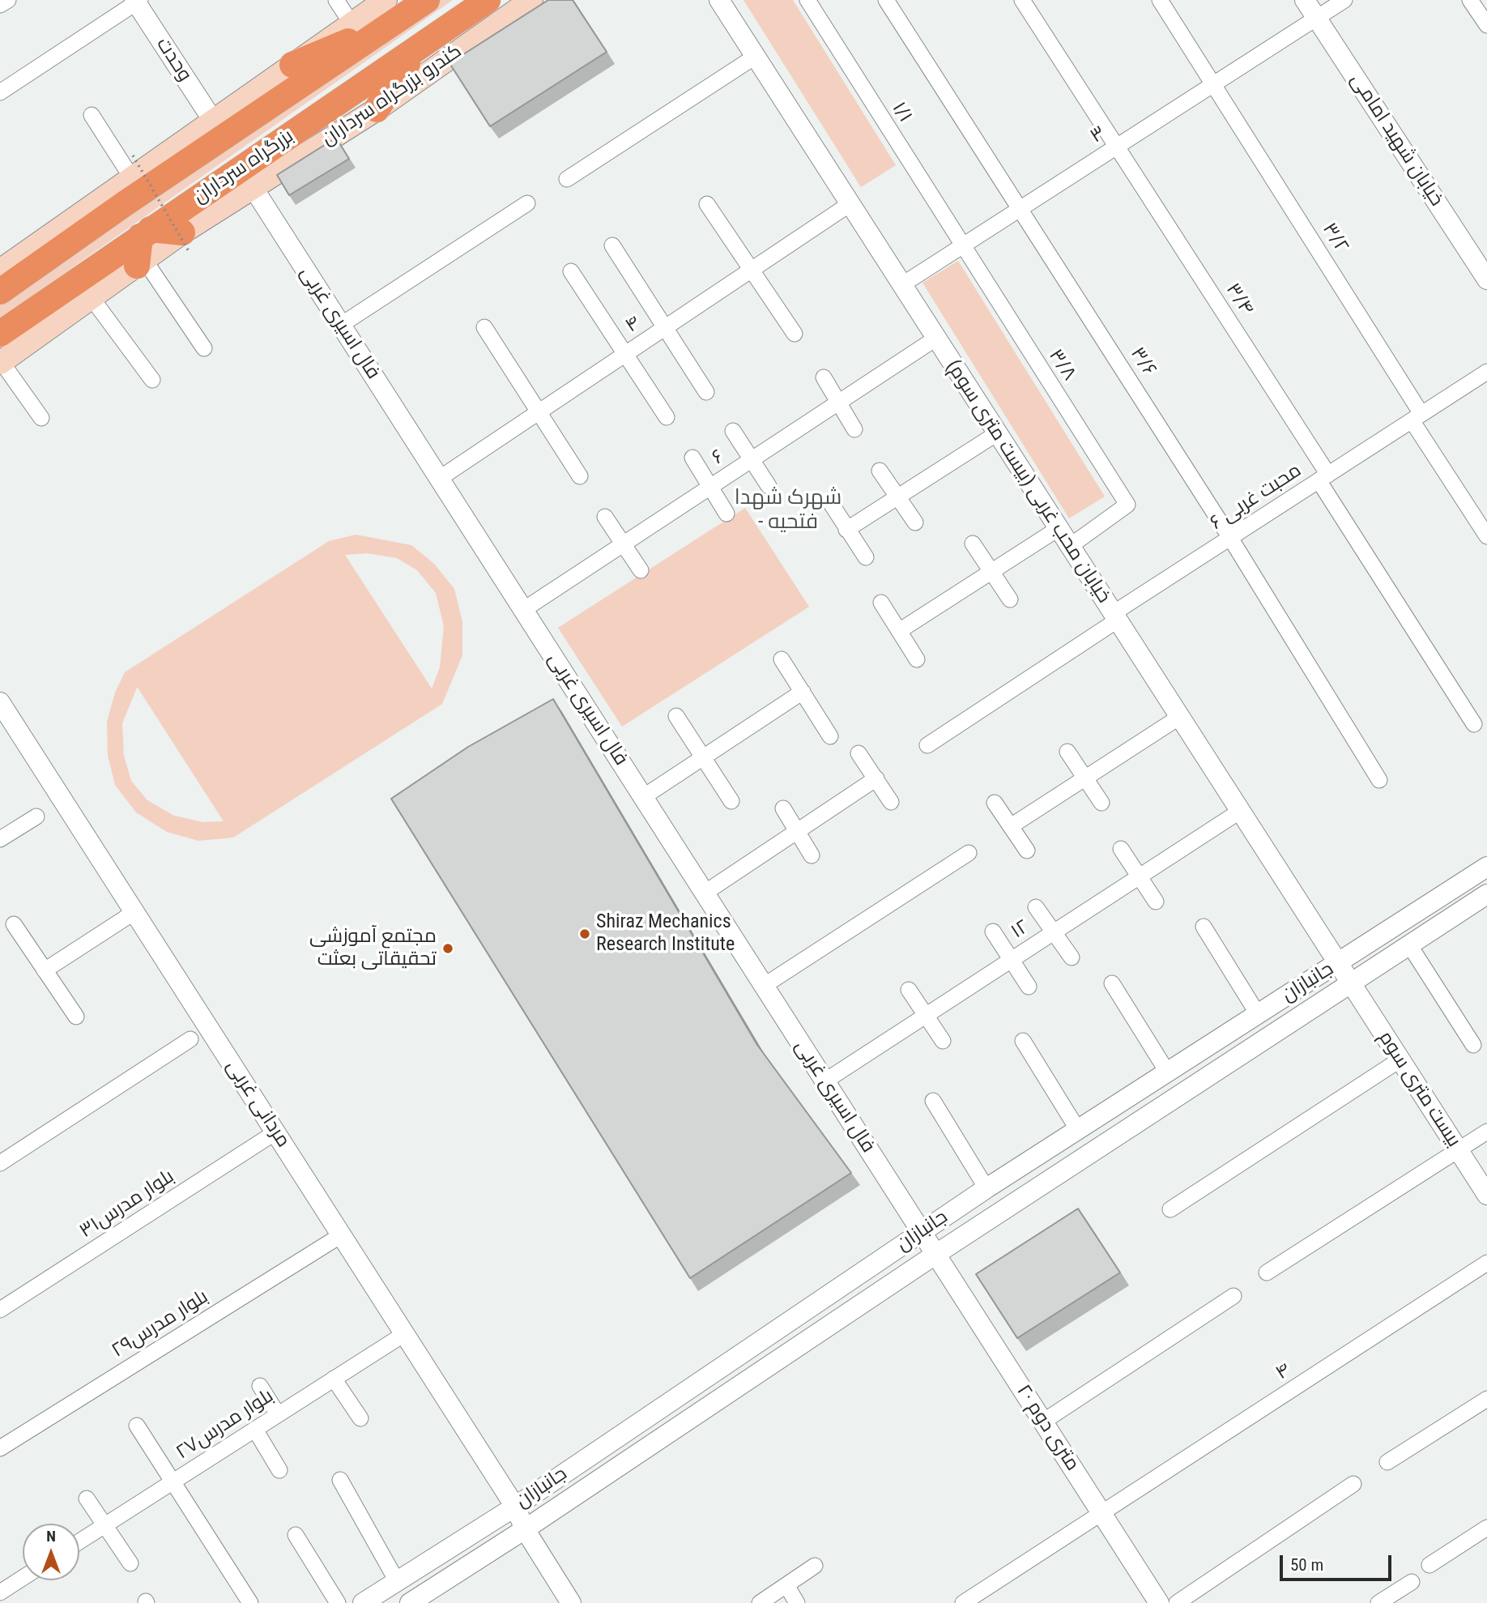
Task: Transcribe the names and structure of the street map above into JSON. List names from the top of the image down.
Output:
{
  "streets": {
    "highway": ["بزرگراه سرداران"],
    "main road": ["کندرو بزرگراه سرداران"],
    "street": [
      "وحدت",
      "۱/۱",
      "۳",
      "خیابان شهید امامی",
      "۳/۲",
      "۳/۴",
      "فال اسیری غربی",
      "۴",
      "۳/۶",
      "۳/۸",
      "۶",
      "خیابان محب غربی (بیست متری سوم)",
      "محبت غربی ۶",
      "۱۲",
      "جانبازان",
      "بیست متری سوم",
      "مردانی غربی",
      "بلوار مدرس۳۱",
      "۲۹بلوار مدرس",
      "بلوار مدرس۲۷",
      "۲۰ متری دوم"
    ]
  },
  "crossings": [
    ["کندرو بزرگراه سرداران", "فال اسیری غربی"],
    ["۱/۱", "۳"],
    ["۱/۱", "۳/۸"],
    ["۳", "خیابان شهید امامی"],
    ["۳", "۳/۲"],
    ["۳", "۳/۴"],
    ["۳", "۳/۶"],
    ["۳", "۳/۸"],
    ["۳", "خیابان محب غربی (بیست متری سوم)"],
    ["۳/۲", "محبت غربی ۶"],
    ["۳/۴", "محبت غربی ۶"],
    ["فال اسیری غربی", "۴"],
    ["فال اسیری غربی", "۶"],
    ["فال اسیری غربی", "۱۲"],
    ["فال اسیری غربی", "جانبازان"],
    ["فال اسیری غربی", "۲۰ متری دوم"],
    ["۴", "خیابان محب غربی (بیست متری سوم)"],
    ["۴", "۲۰ متری دوم"],
    ["۳/۶", "محبت غربی ۶"],
    ["۳/۸", "خیابان محب غربی (بیست متری سوم)"],
    ["۶", "خیابان محب غربی (بیست متری سوم)"],
    ["خیابان محب غربی (بیست متری سوم)", "محبت غربی ۶"],
    ["خیابان محب غربی (بیست متری سوم)", "۱۲"],
    ["خیابان محب غربی (بیست متری سوم)", "جانبازان"],
    ["خیابان محب غربی (بیست متری سوم)", "بیست متری سوم"],
    ["جانبازان", "بیست متری سوم"],
    ["جانبازان", "مردانی غربی"],
    ["جانبازان", "۲۰ متری دوم"],
    ["مردانی غربی", "بلوار مدرس۳۱"],
    ["مردانی غربی", "۲۹بلوار مدرس"],
    ["مردانی غربی", "بلوار مدرس۲۷"]
  ],
  "districts": ["شهرک شهدا - فتحیه"],
  "places": ["Shiraz Mechanics Research Institute", "مجتمع آموزشی تحقیقاتی بعثت"],
  "scale_bar": "50 m",
  "north": "top"
}
